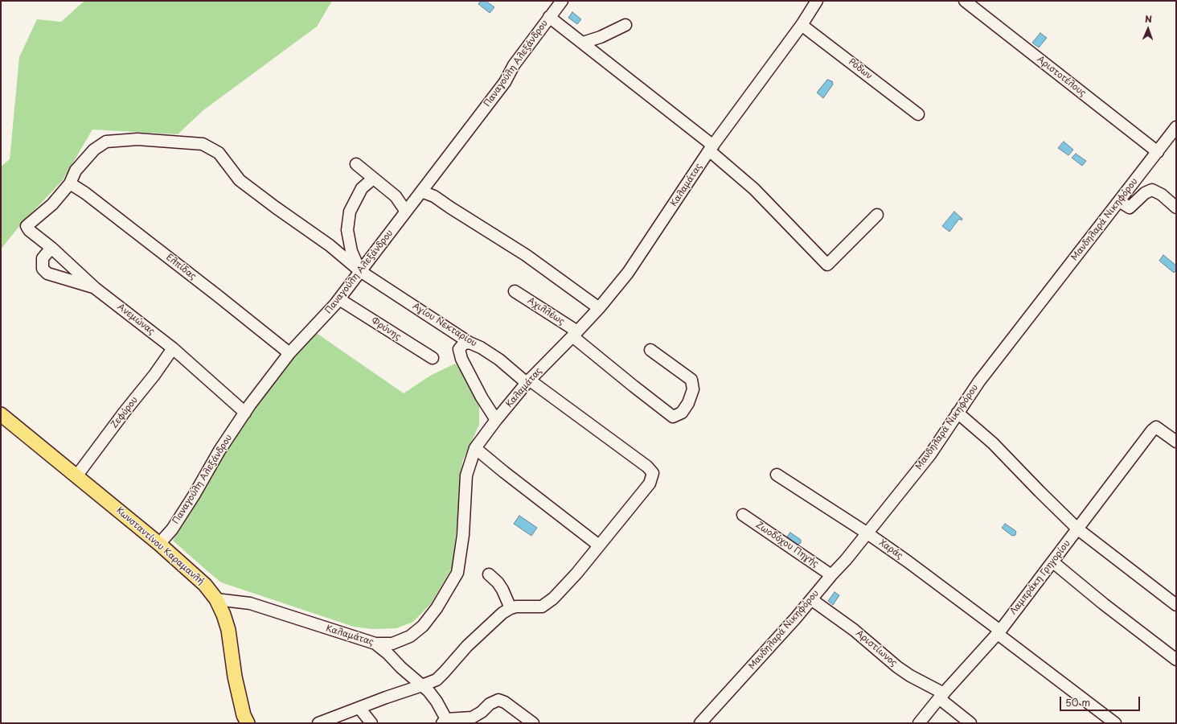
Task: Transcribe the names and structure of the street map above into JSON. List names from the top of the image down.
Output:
{
  "streets": {
    "main road": ["Κωνσταντίνου Καραμανλή"],
    "street": [
      "Παναγούλη Αλεξάνδρου",
      "Ρόδων",
      "Αριστοτέλους",
      "Καλαμάτας",
      "Μανδηλαρά Νικηφόρου",
      "Ελπίδας",
      "Αχιλλέως",
      "Ανεμώνας",
      "Αγίου Νεκταρίου",
      "Φρύνης",
      "Ζεφύρου",
      "Ζωοδόχου Πηγής",
      "Χαράς",
      "Λαμπράκη Γρηγορίου",
      "Αριστίωνος"
    ]
  },
  "crossings": [
    ["Παναγούλη Αλεξάνδρου", "Ελπίδας"],
    ["Παναγούλη Αλεξάνδρου", "Ανεμώνας"],
    ["Παναγούλη Αλεξάνδρου", "Αγίου Νεκταρίου"],
    ["Παναγούλη Αλεξάνδρου", "Φρύνης"],
    ["Παναγούλη Αλεξάνδρου", "Κωνσταντίνου Καραμανλή"],
    ["Ρόδων", "Καλαμάτας"],
    ["Αριστοτέλους", "Μανδηλαρά Νικηφόρου"],
    ["Καλαμάτας", "Αχιλλέως"],
    ["Καλαμάτας", "Αγίου Νεκταρίου"],
    ["Καλαμάτας", "Κωνσταντίνου Καραμανλή"],
    ["Μανδηλαρά Νικηφόρου", "Ζωοδόχου Πηγής"],
    ["Μανδηλαρά Νικηφόρου", "Χαράς"],
    ["Μανδηλαρά Νικηφόρου", "Αριστίωνος"],
    ["Ελπίδας", "Αγίου Νεκταρίου"],
    ["Ανεμώνας", "Αγίου Νεκταρίου"],
    ["Ανεμώνας", "Ζεφύρου"],
    ["Ζεφύρου", "Κωνσταντίνου Καραμανλή"],
    ["Χαράς", "Λαμπράκη Γρηγορίου"],
    ["Λαμπράκη Γρηγορίου", "Αριστίωνος"]
  ],
  "scale_bar": "50 m",
  "north": "top"
}
